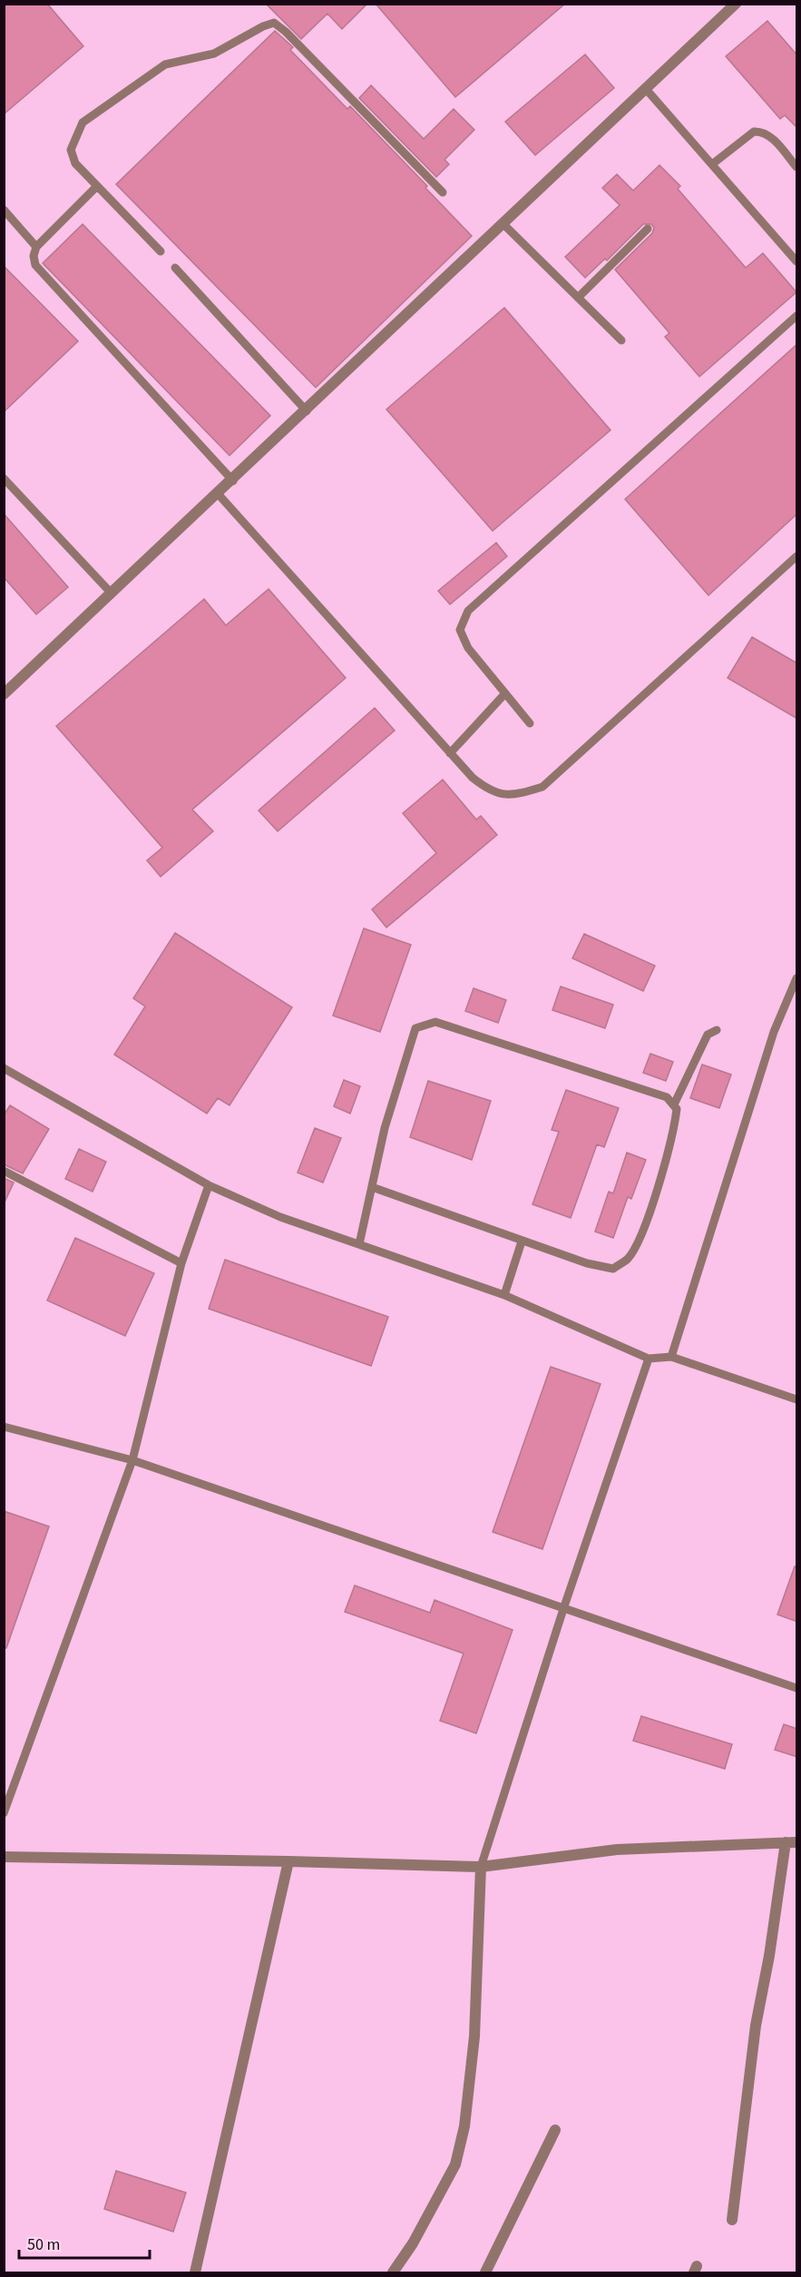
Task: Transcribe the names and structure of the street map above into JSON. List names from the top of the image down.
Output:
{
  "scale_bar": "50 m"
}
